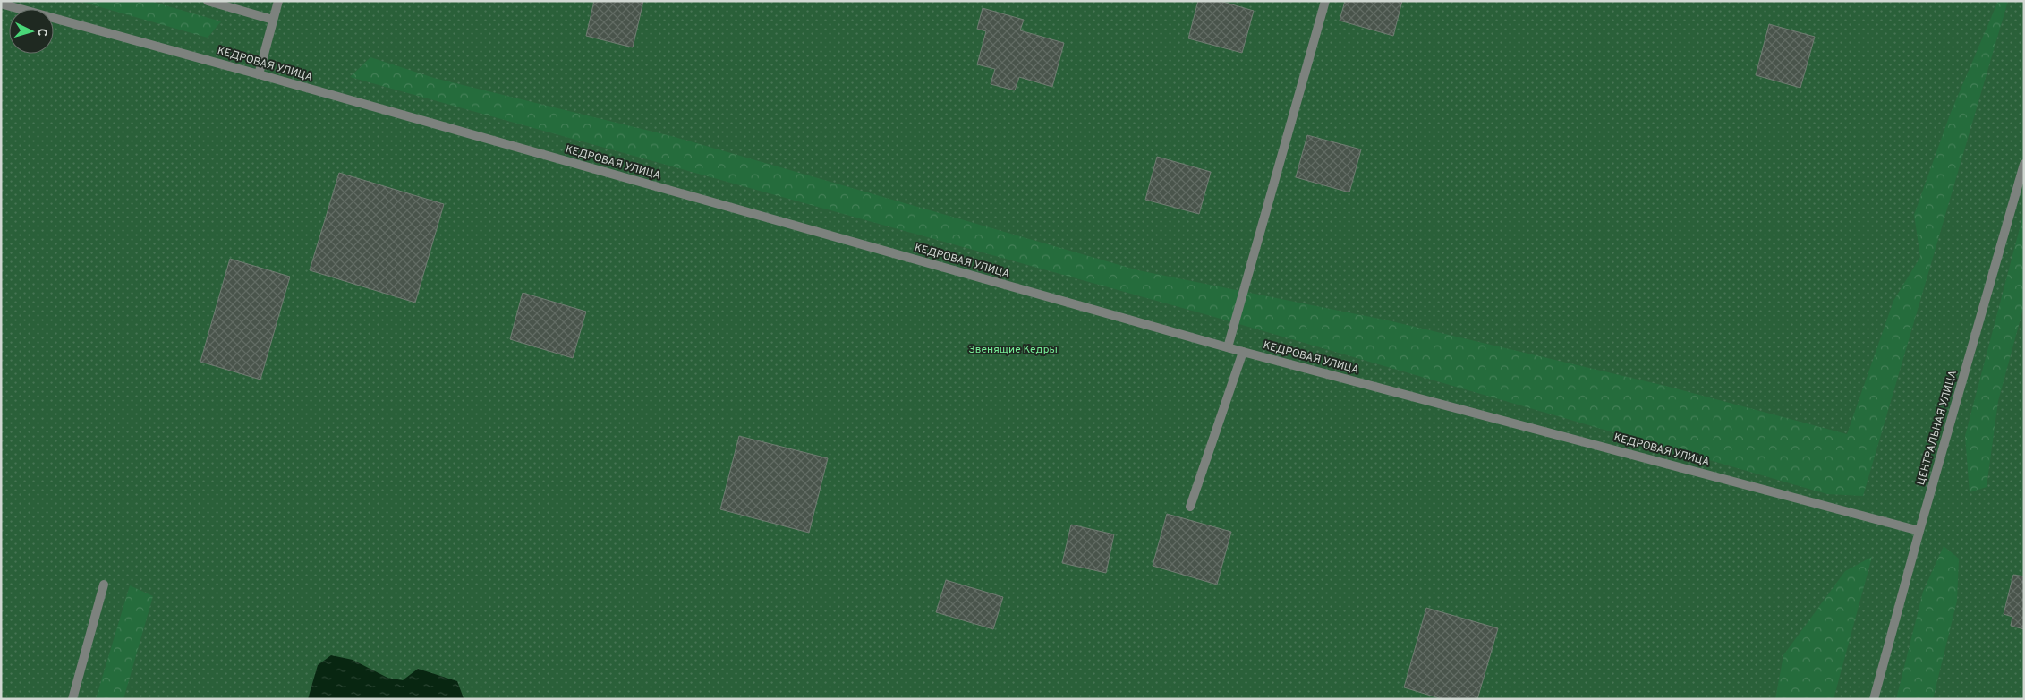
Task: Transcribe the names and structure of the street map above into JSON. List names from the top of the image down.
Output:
{
  "streets": {
    "street": ["КЕДРОВАЯ УЛИЦА", "ЦЕНТРАЛЬНАЯ УЛИЦА"]
  },
  "crossings": [
    ["КЕДРОВАЯ УЛИЦА", "ЦЕНТРАЛЬНАЯ УЛИЦА"]
  ],
  "parks": ["Звенящие Кедры"],
  "north": "right"
}
